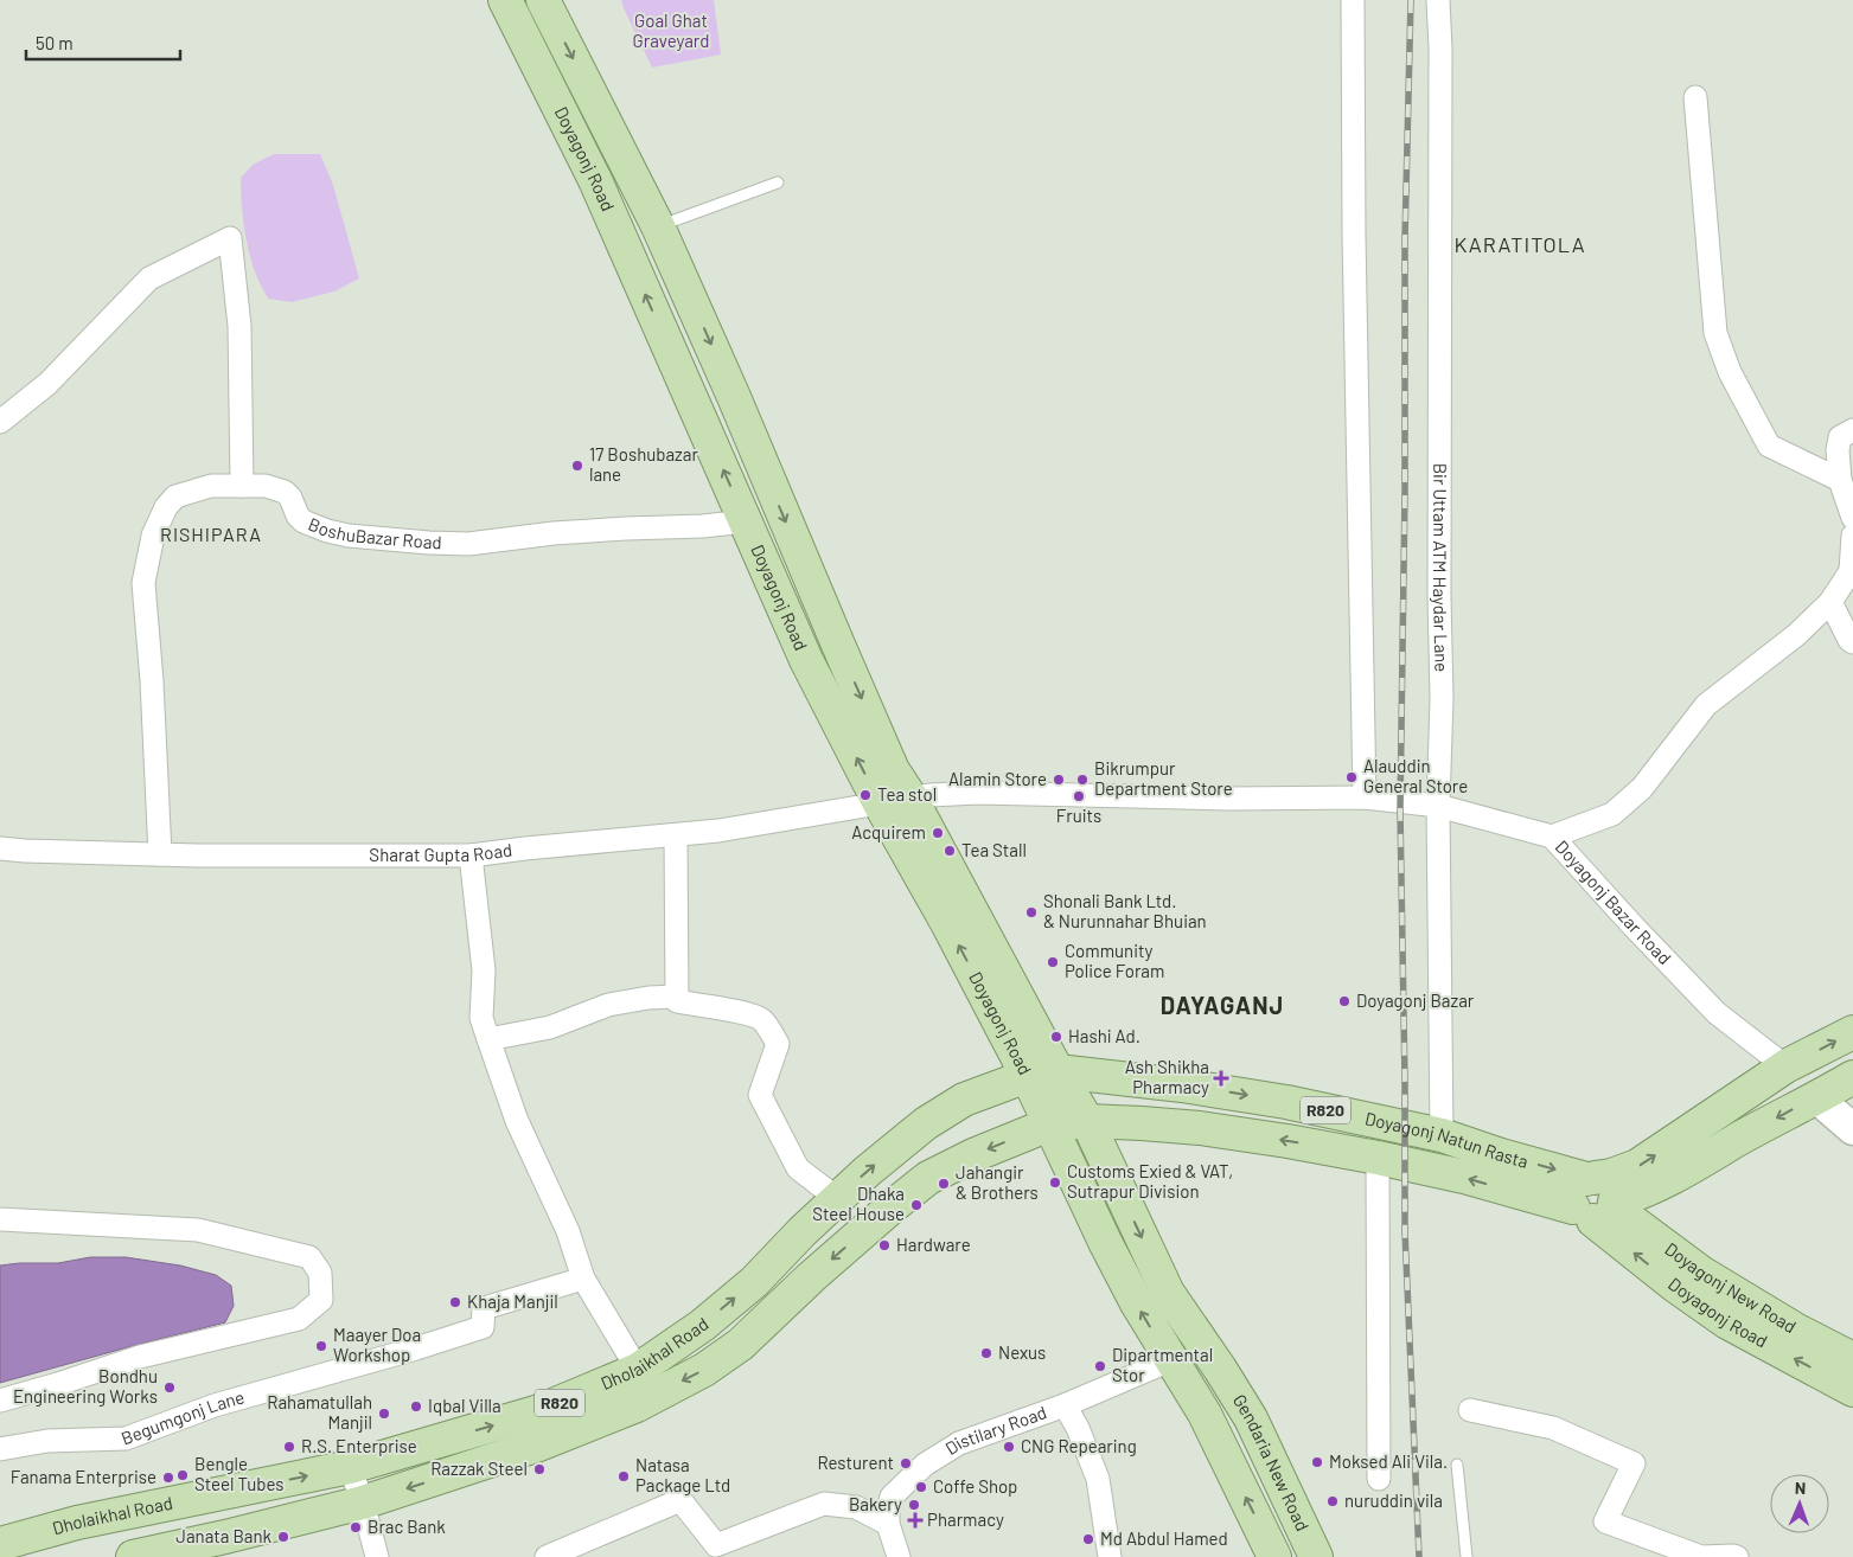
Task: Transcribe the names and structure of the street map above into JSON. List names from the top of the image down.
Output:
{
  "streets": {
    "main road": [
      "Doyagonj Road",
      "R820",
      "Doyagonj Natun Rasta",
      "Doyagonj New Road",
      "Dholaikhal Road",
      "Gendaria New Road"
    ],
    "street": [
      "BoshuBazar Road",
      "Bir Uttam ATM Haydar Lane",
      "Sharat Gupta Road",
      "Doyagonj Bazar Road",
      "Begumgonj Lane",
      "Distilary Road"
    ]
  },
  "crossings": [
    ["Doyagonj Road", "BoshuBazar Road"],
    ["Doyagonj Road", "Sharat Gupta Road"],
    ["Doyagonj Road", "Doyagonj Bazar Road"],
    ["Doyagonj Road", "Doyagonj Natun Rasta"],
    ["Doyagonj Road", "Doyagonj New Road"],
    ["Doyagonj Road", "Dholaikhal Road"],
    ["Doyagonj Road", "Gendaria New Road"],
    ["BoshuBazar Road", "Sharat Gupta Road"],
    ["Bir Uttam ATM Haydar Lane", "Doyagonj Bazar Road"],
    ["Bir Uttam ATM Haydar Lane", "Doyagonj Natun Rasta"],
    ["Sharat Gupta Road", "Doyagonj Bazar Road"],
    ["Doyagonj Bazar Road", "Doyagonj Natun Rasta"],
    ["Doyagonj Natun Rasta", "Doyagonj New Road"],
    ["Doyagonj Natun Rasta", "Dholaikhal Road"],
    ["Doyagonj Natun Rasta", "Gendaria New Road"],
    ["Dholaikhal Road", "Gendaria New Road"]
  ],
  "districts": ["KARATITOLA", "RISHIPARA", "DAYAGANJ"],
  "parks": ["Goal Ghat Graveyard"],
  "places": {
    "other": [
      "17 Boshubazar lane",
      "Alauddin General Store",
      "Alamin Store",
      "Bikrumpur Department Store",
      "Tea stol",
      "Fruits",
      "Acquirem",
      "Tea Stall",
      "Shonali Bank Ltd. & Nurunnahar Bhuian",
      "Community Police Foram",
      "Doyagonj Bazar",
      "Hashi Ad.",
      "Customs Exied & VAT, Sutrapur Division",
      "Jahangir & Brothers",
      "Dhaka Steel House",
      "Hardware",
      "Khaja Manjil",
      "Maayer Doa Workshop",
      "Nexus",
      "Dipartmental Stor",
      "Bondhu Engineering Works",
      "Iqbal Villa",
      "Rahamatullah Manjil",
      "R.S. Enterprise",
      "CNG Repearing",
      "Moksed Ali Vila.",
      "Resturent",
      "Razzak Steel",
      "Bengle Steel Tubes",
      "Natasa Package Ltd",
      "Fanama Enterprise",
      "Coffe Shop",
      "nuruddin vila",
      "Bakery",
      "Brac Bank",
      "Janata Bank",
      "Md Abdul Hamed"
    ],
    "health": ["Ash Shikha Pharmacy", "Pharmacy"]
  },
  "scale_bar": "50 m",
  "north": "top"
}
